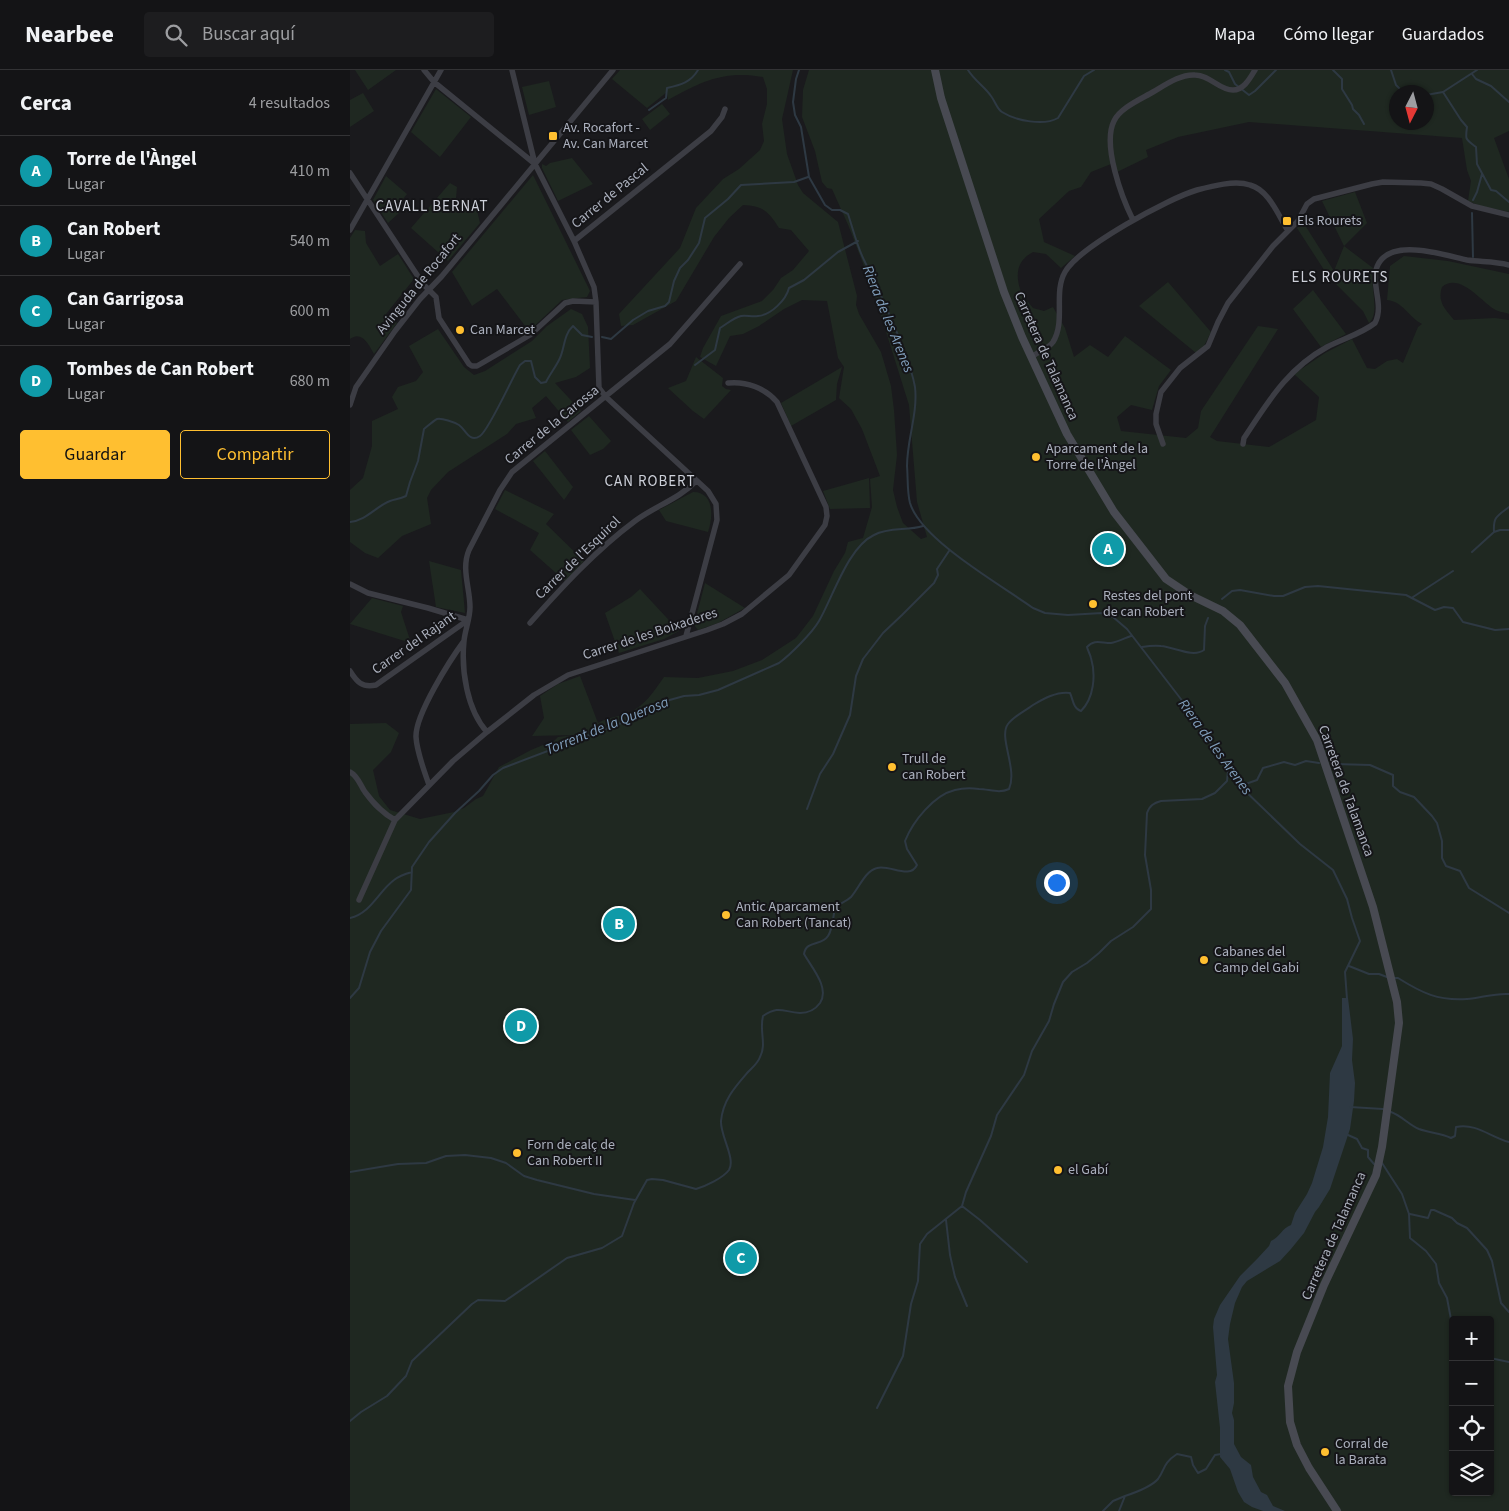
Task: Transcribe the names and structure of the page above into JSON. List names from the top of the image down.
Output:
{
  "streets": {
    "street": [
      "Carrer de Pascal",
      "Avinguda de Rocafort",
      "Carretera de Talamanca",
      "Carrer de la Carossa",
      "Carrer de l'Esquirol",
      "Carrer de les Boixaderes",
      "Carrer del Rajant"
    ]
  },
  "crossings": [
    ["Carrer de la Carossa", "Carrer de les Boixaderes"],
    ["Carrer de la Carossa", "Carrer del Rajant"]
  ],
  "districts": ["CAVALL BERNAT", "ELS ROURETS", "CAN ROBERT"],
  "water": ["Riera de les Arenes", "Torrent de la Querosa"],
  "places": {
    "transit": ["Av. Rocafort - Av. Can Marcet", "Els Rourets"],
    "other": [
      "Can Marcet",
      "Aparcament de la Torre de l'Àngel",
      "Restes del pont de can Robert",
      "Trull de can Robert",
      "Antic Aparcament Can Robert (Tancat)",
      "Cabanes del Camp del Gabi",
      "Forn de calç de Can Robert II",
      "el Gabí",
      "Corral de la Barata"
    ]
  },
  "north": "bottom",
  "page": {
    "header": "Nearbee",
    "search": "Buscar aquí",
    "nav": ["Mapa", "Cómo llegar", "Guardados"],
    "heading": ["Cerca", "4 resultados"],
    "list": [
      {
        "mark": "A",
        "name": "Torre de l'Àngel",
        "note": "Lugar",
        "value": "410 m"
      },
      {
        "mark": "B",
        "name": "Can Robert",
        "note": "Lugar",
        "value": "540 m"
      },
      {
        "mark": "C",
        "name": "Can Garrigosa",
        "note": "Lugar",
        "value": "600 m"
      },
      {
        "mark": "D",
        "name": "Tombes de Can Robert",
        "note": "Lugar",
        "value": "680 m"
      }
    ],
    "buttons": ["Guardar", "Compartir"],
    "pins": [
      "A",
      "B",
      "D",
      "C"
    ],
    "map_buttons": ["+", "−"]
  }
}
